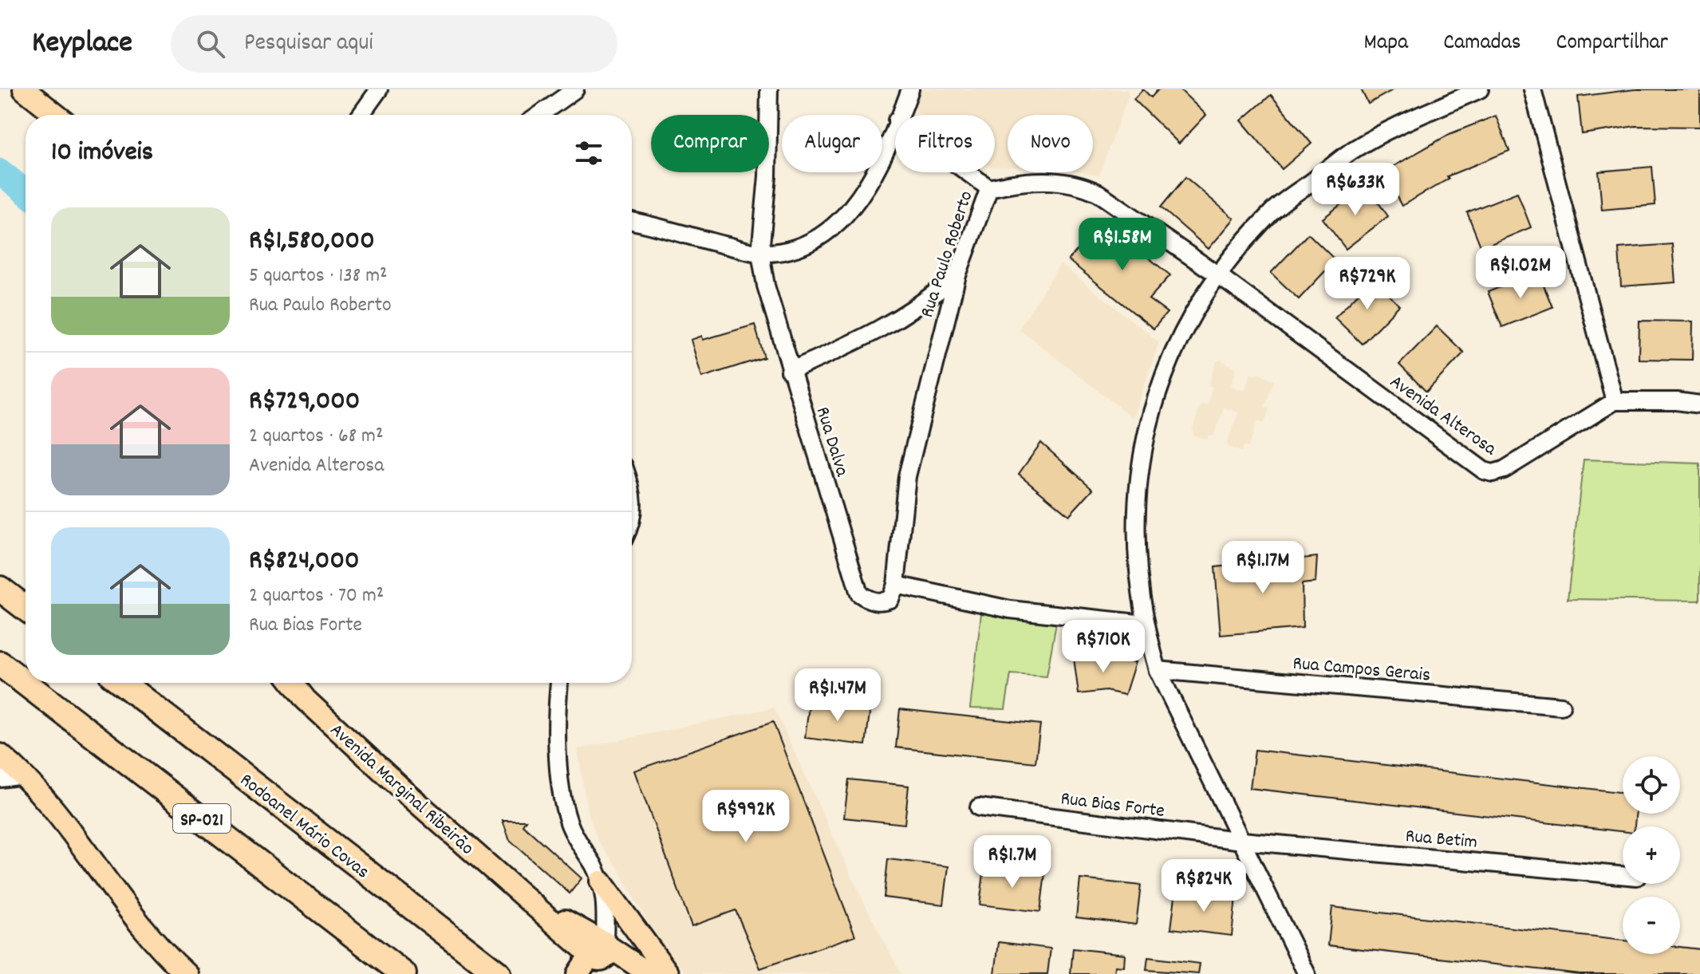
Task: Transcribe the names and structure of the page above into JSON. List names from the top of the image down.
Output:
{
  "streets": {
    "highway": ["SP-021", "Rodoanel Mário Covas"],
    "main road": ["Avenida Marginal Ribeirão"],
    "street": [
      "Rua Paulo Roberto",
      "Avenida Alterosa",
      "Rua Dalva",
      "Rua Campos Gerais",
      "Rua Bias Forte",
      "Rua Betim"
    ]
  },
  "crossings": [
    ["Rua Paulo Roberto", "Avenida Alterosa"],
    ["Rua Paulo Roberto", "Rua Dalva"],
    ["Rua Bias Forte", "Rua Betim"]
  ],
  "page": {
    "header": "Keyplace",
    "search": "Pesquisar aqui",
    "nav": ["Mapa", "Camadas", "Compartilhar"],
    "chip": [
      "Comprar",
      "Alugar",
      "Filtros",
      "Novo"
    ],
    "heading": "10 imóveis",
    "price": [
      "R$633K",
      "R$1.58M",
      "R$1.02M",
      "R$729K",
      "R$1.17M",
      "R$710K",
      "R$1.47M",
      "R$992K",
      "R$1.7M",
      "R$824K"
    ],
    "list": [
      {
        "name": "R$1,580,000",
        "note": "5 quartos · 138 m² · Rua Paulo Roberto"
      },
      {
        "name": "R$729,000",
        "note": "2 quartos · 68 m² · Avenida Alterosa"
      },
      {
        "name": "R$824,000",
        "note": "2 quartos · 70 m² · Rua Bias Forte"
      }
    ],
    "map_buttons": ["+", "−"]
  }
}
